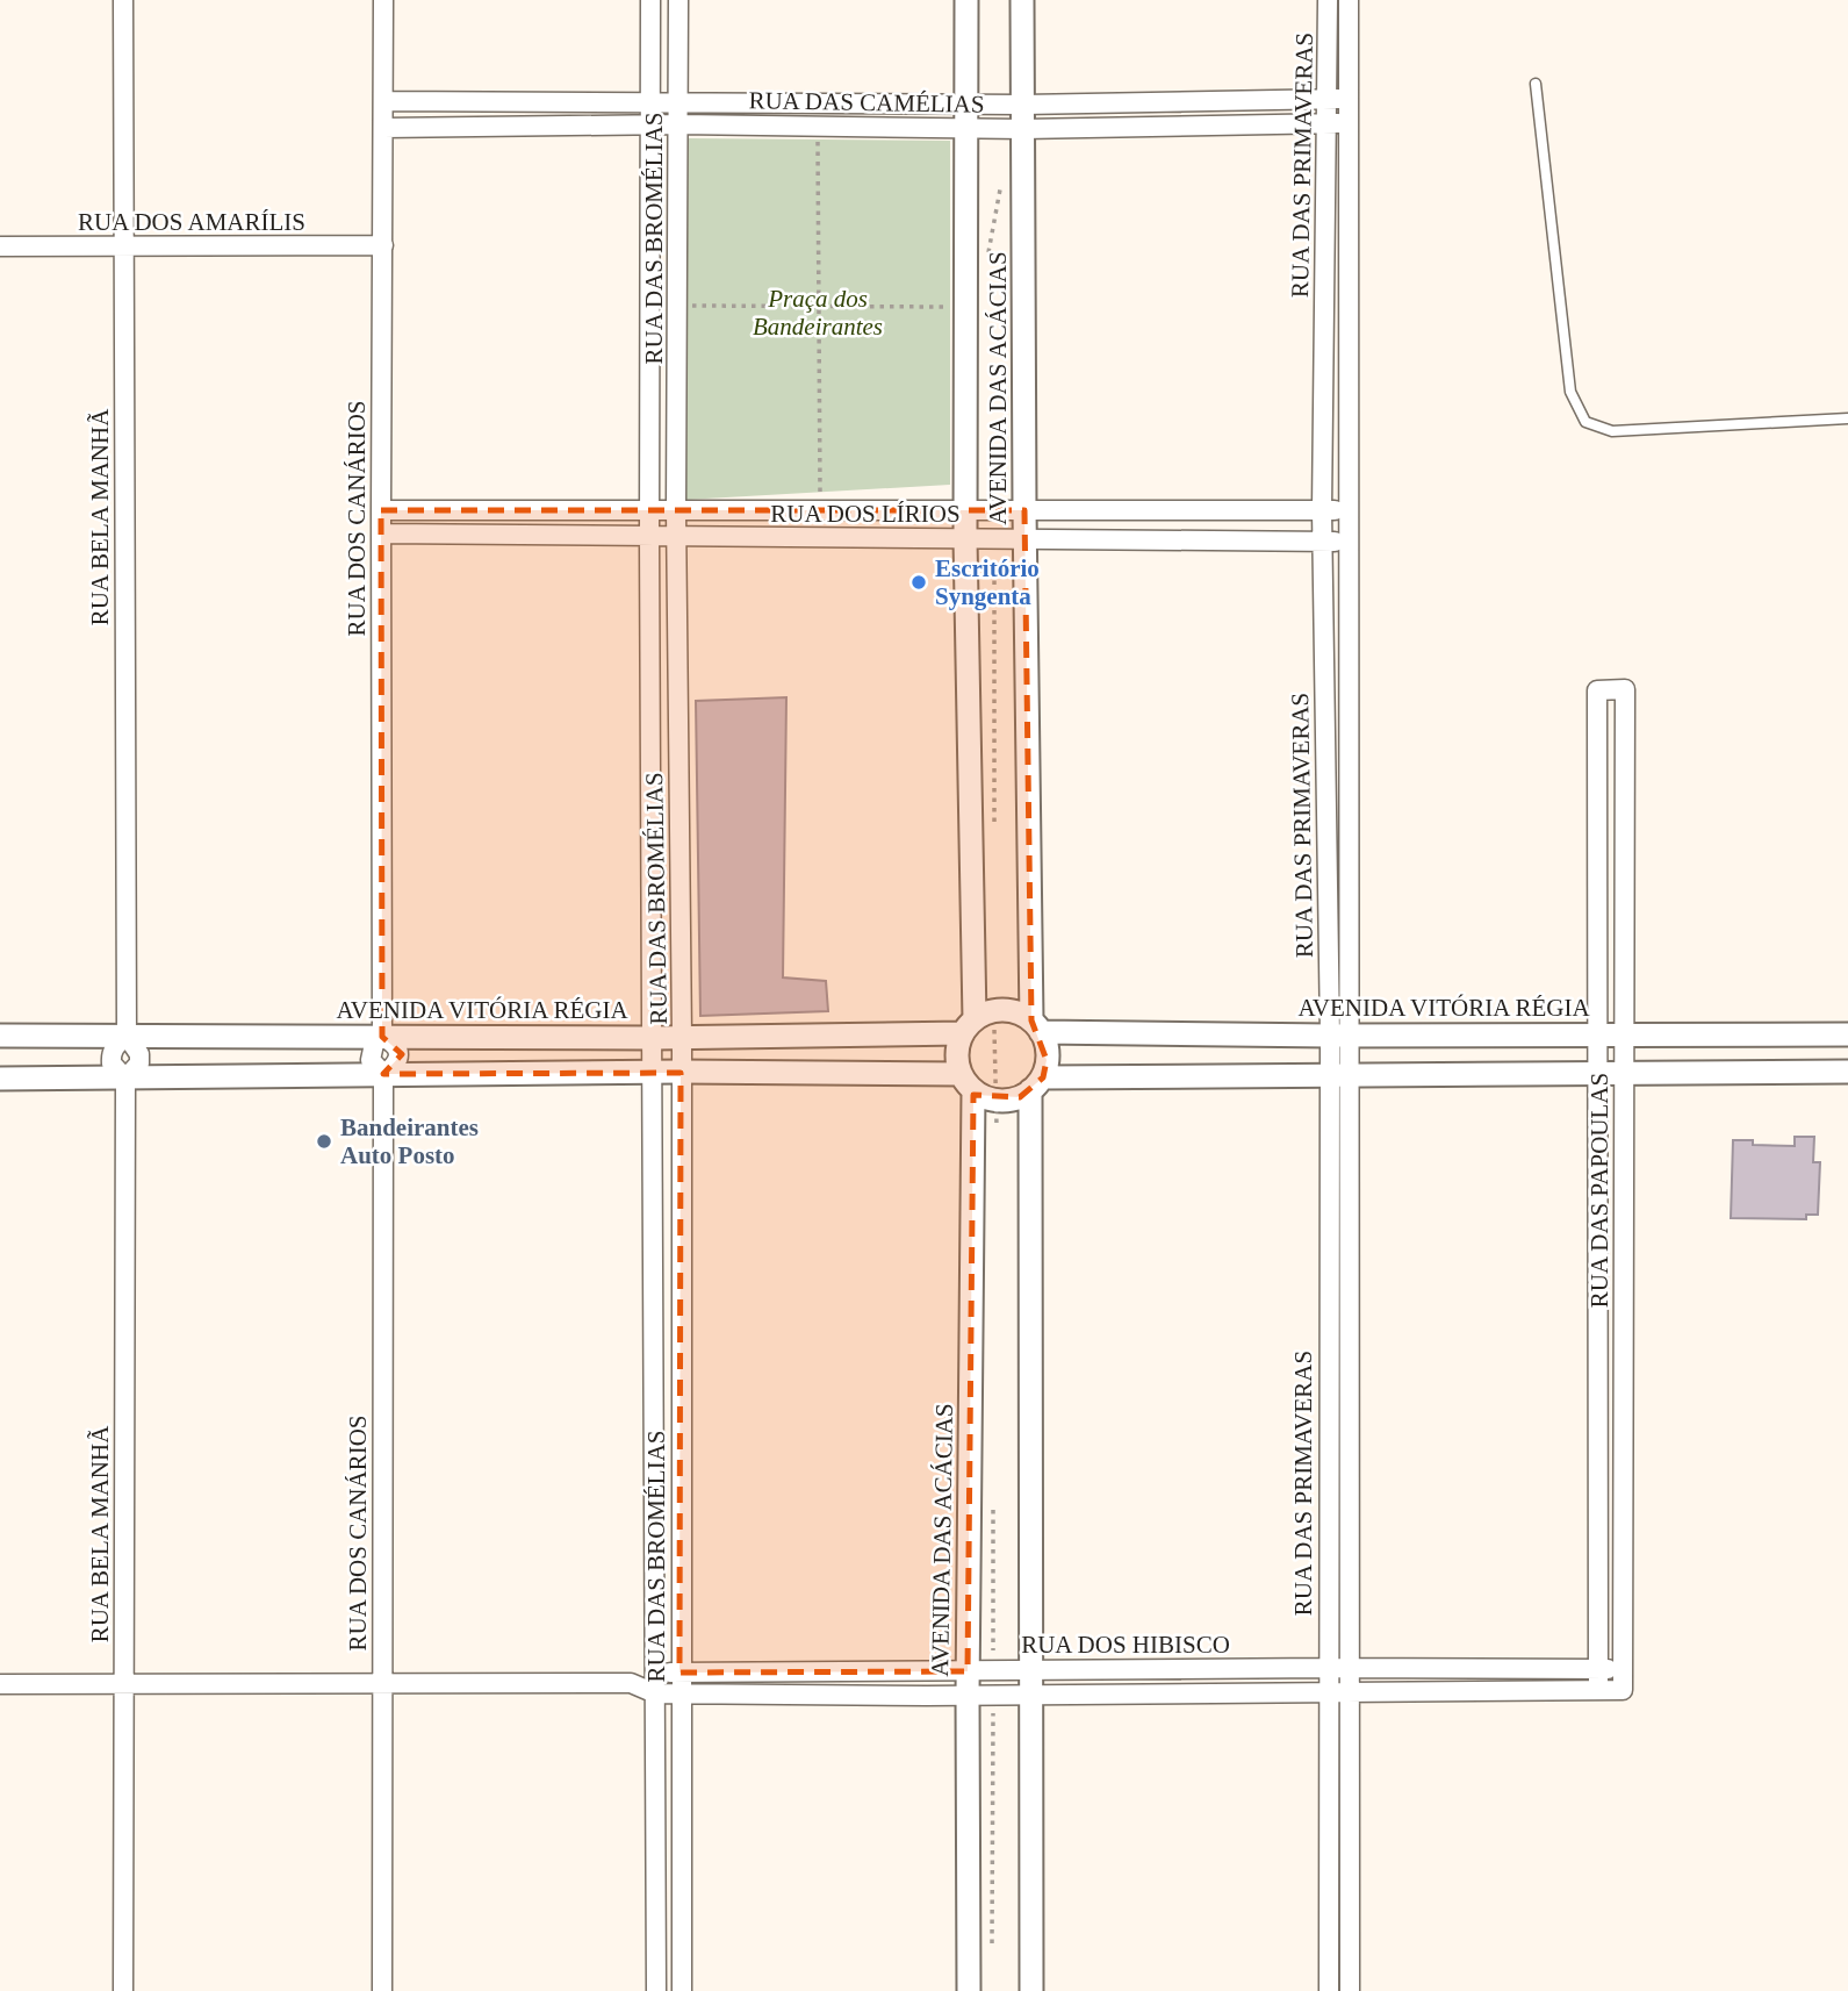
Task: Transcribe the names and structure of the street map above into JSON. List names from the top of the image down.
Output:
{
  "streets": {
    "street": [
      "RUA DAS CAMÉLIAS",
      "RUA DAS PRIMAVERAS",
      "RUA DOS AMARÍLIS",
      "RUA DAS BROMÉLIAS",
      "AVENIDA DAS ACÁCIAS",
      "RUA DOS LÍRIOS",
      "RUA BELA MANHÃ",
      "RUA DOS CANÁRIOS",
      "AVENIDA VITÓRIA RÉGIA",
      "RUA DAS PAPOULAS",
      "RUA DOS HIBISCO"
    ]
  },
  "crossings": [
    ["RUA DAS CAMÉLIAS", "RUA DAS PRIMAVERAS"],
    ["RUA DAS CAMÉLIAS", "RUA DAS BROMÉLIAS"],
    ["RUA DAS CAMÉLIAS", "AVENIDA DAS ACÁCIAS"],
    ["RUA DAS CAMÉLIAS", "RUA DOS CANÁRIOS"],
    ["RUA DAS PRIMAVERAS", "RUA DOS LÍRIOS"],
    ["RUA DAS PRIMAVERAS", "AVENIDA VITÓRIA RÉGIA"],
    ["RUA DAS PRIMAVERAS", "RUA DOS HIBISCO"],
    ["RUA DOS AMARÍLIS", "RUA BELA MANHÃ"],
    ["RUA DOS AMARÍLIS", "RUA DOS CANÁRIOS"],
    ["RUA DAS BROMÉLIAS", "RUA DOS LÍRIOS"],
    ["RUA DAS BROMÉLIAS", "AVENIDA VITÓRIA RÉGIA"],
    ["RUA DAS BROMÉLIAS", "RUA DOS HIBISCO"],
    ["AVENIDA DAS ACÁCIAS", "RUA DOS LÍRIOS"],
    ["AVENIDA DAS ACÁCIAS", "AVENIDA VITÓRIA RÉGIA"],
    ["AVENIDA DAS ACÁCIAS", "RUA DOS HIBISCO"],
    ["RUA DOS LÍRIOS", "RUA DOS CANÁRIOS"],
    ["RUA BELA MANHÃ", "AVENIDA VITÓRIA RÉGIA"],
    ["RUA BELA MANHÃ", "RUA DOS HIBISCO"],
    ["RUA DOS CANÁRIOS", "AVENIDA VITÓRIA RÉGIA"],
    ["RUA DOS CANÁRIOS", "RUA DOS HIBISCO"],
    ["AVENIDA VITÓRIA RÉGIA", "RUA DAS PAPOULAS"],
    ["RUA DAS PAPOULAS", "RUA DOS HIBISCO"]
  ],
  "parks": ["Praça dos Bandeirantes"],
  "places": ["Escritório Syngenta", "Bandeirantes Auto Posto"]
}
